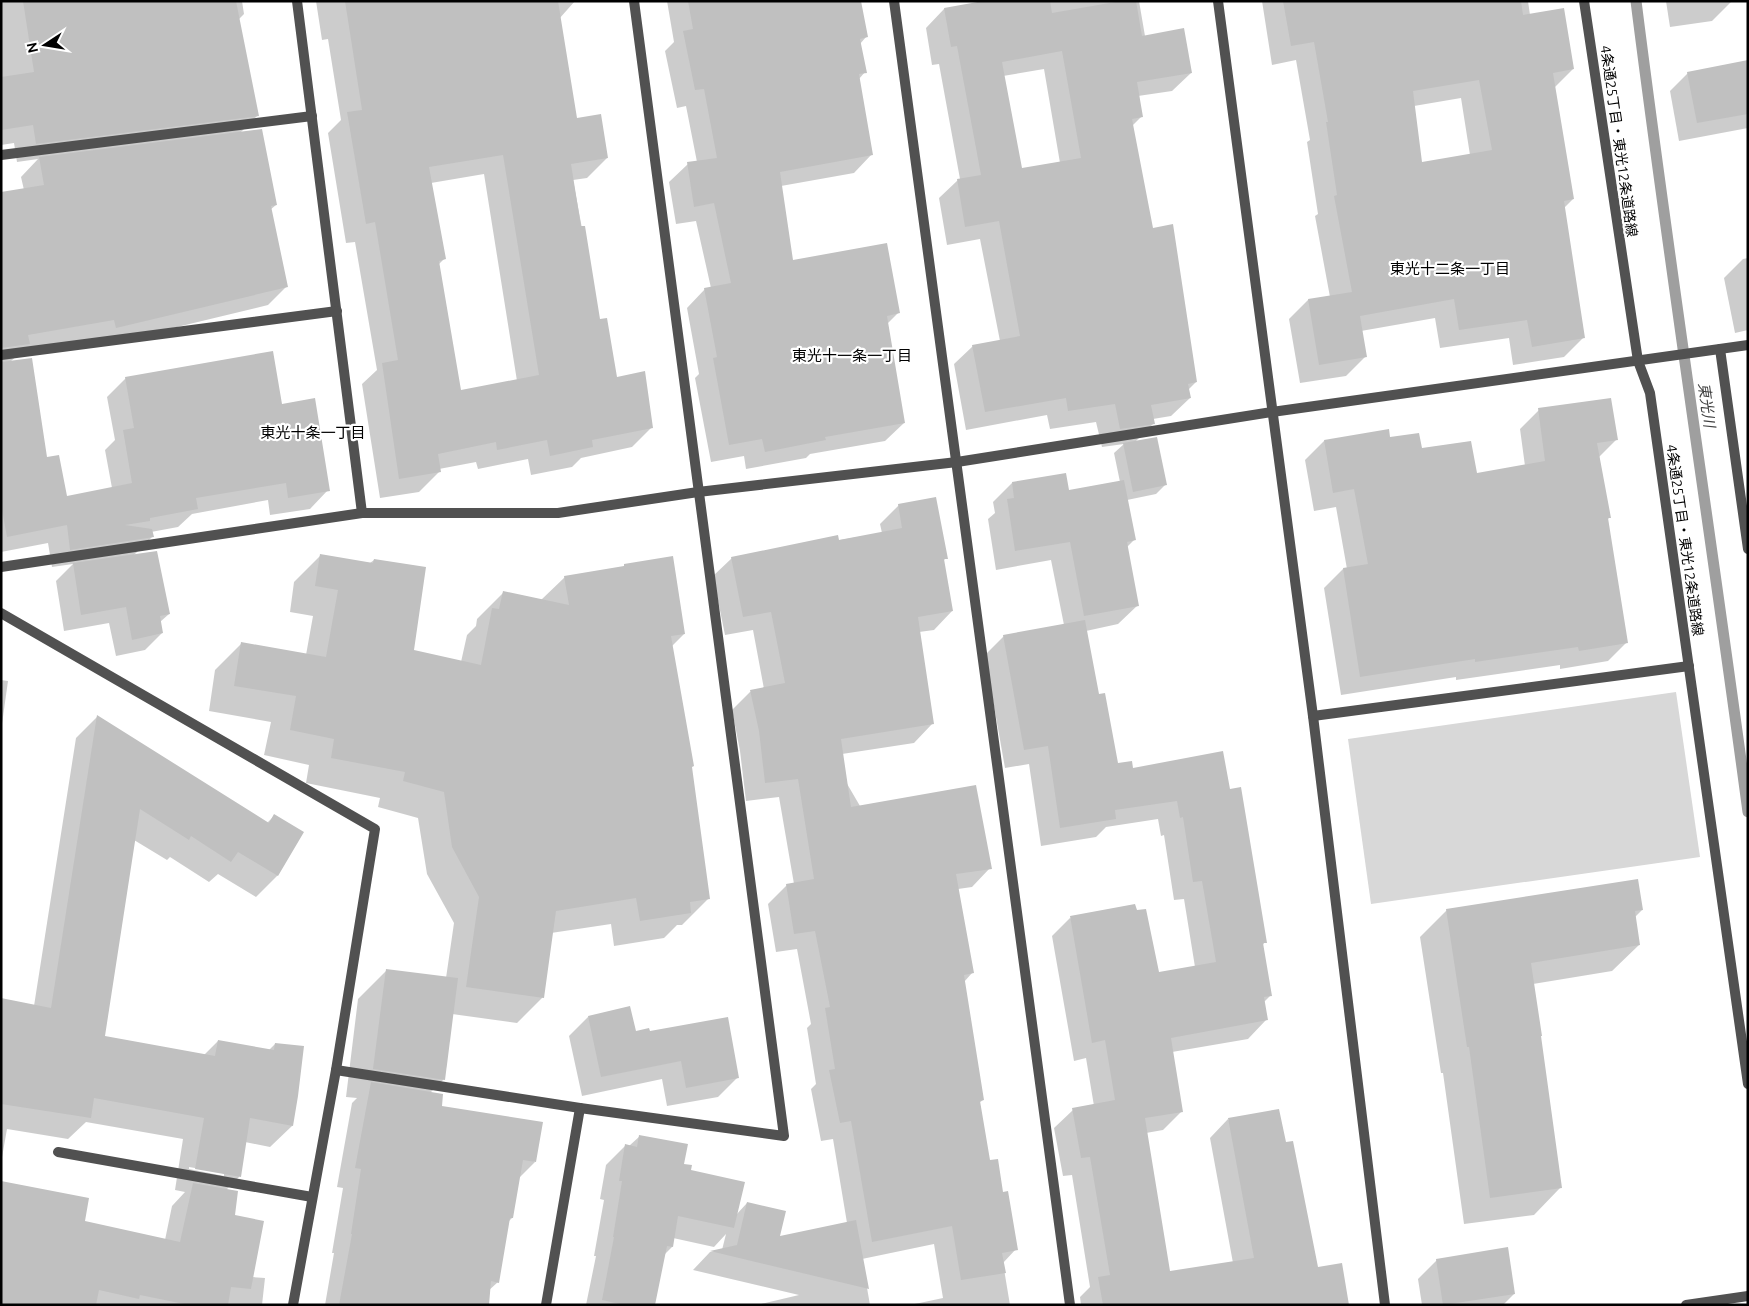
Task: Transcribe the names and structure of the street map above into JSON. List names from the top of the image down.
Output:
{
  "streets": {
    "street": ["4条通25丁目・東光12条道路線"]
  },
  "districts": ["東光十二条一丁目", "東光十一条一丁目", "東光十条一丁目"],
  "water": ["東光川"],
  "north": "left"
}
